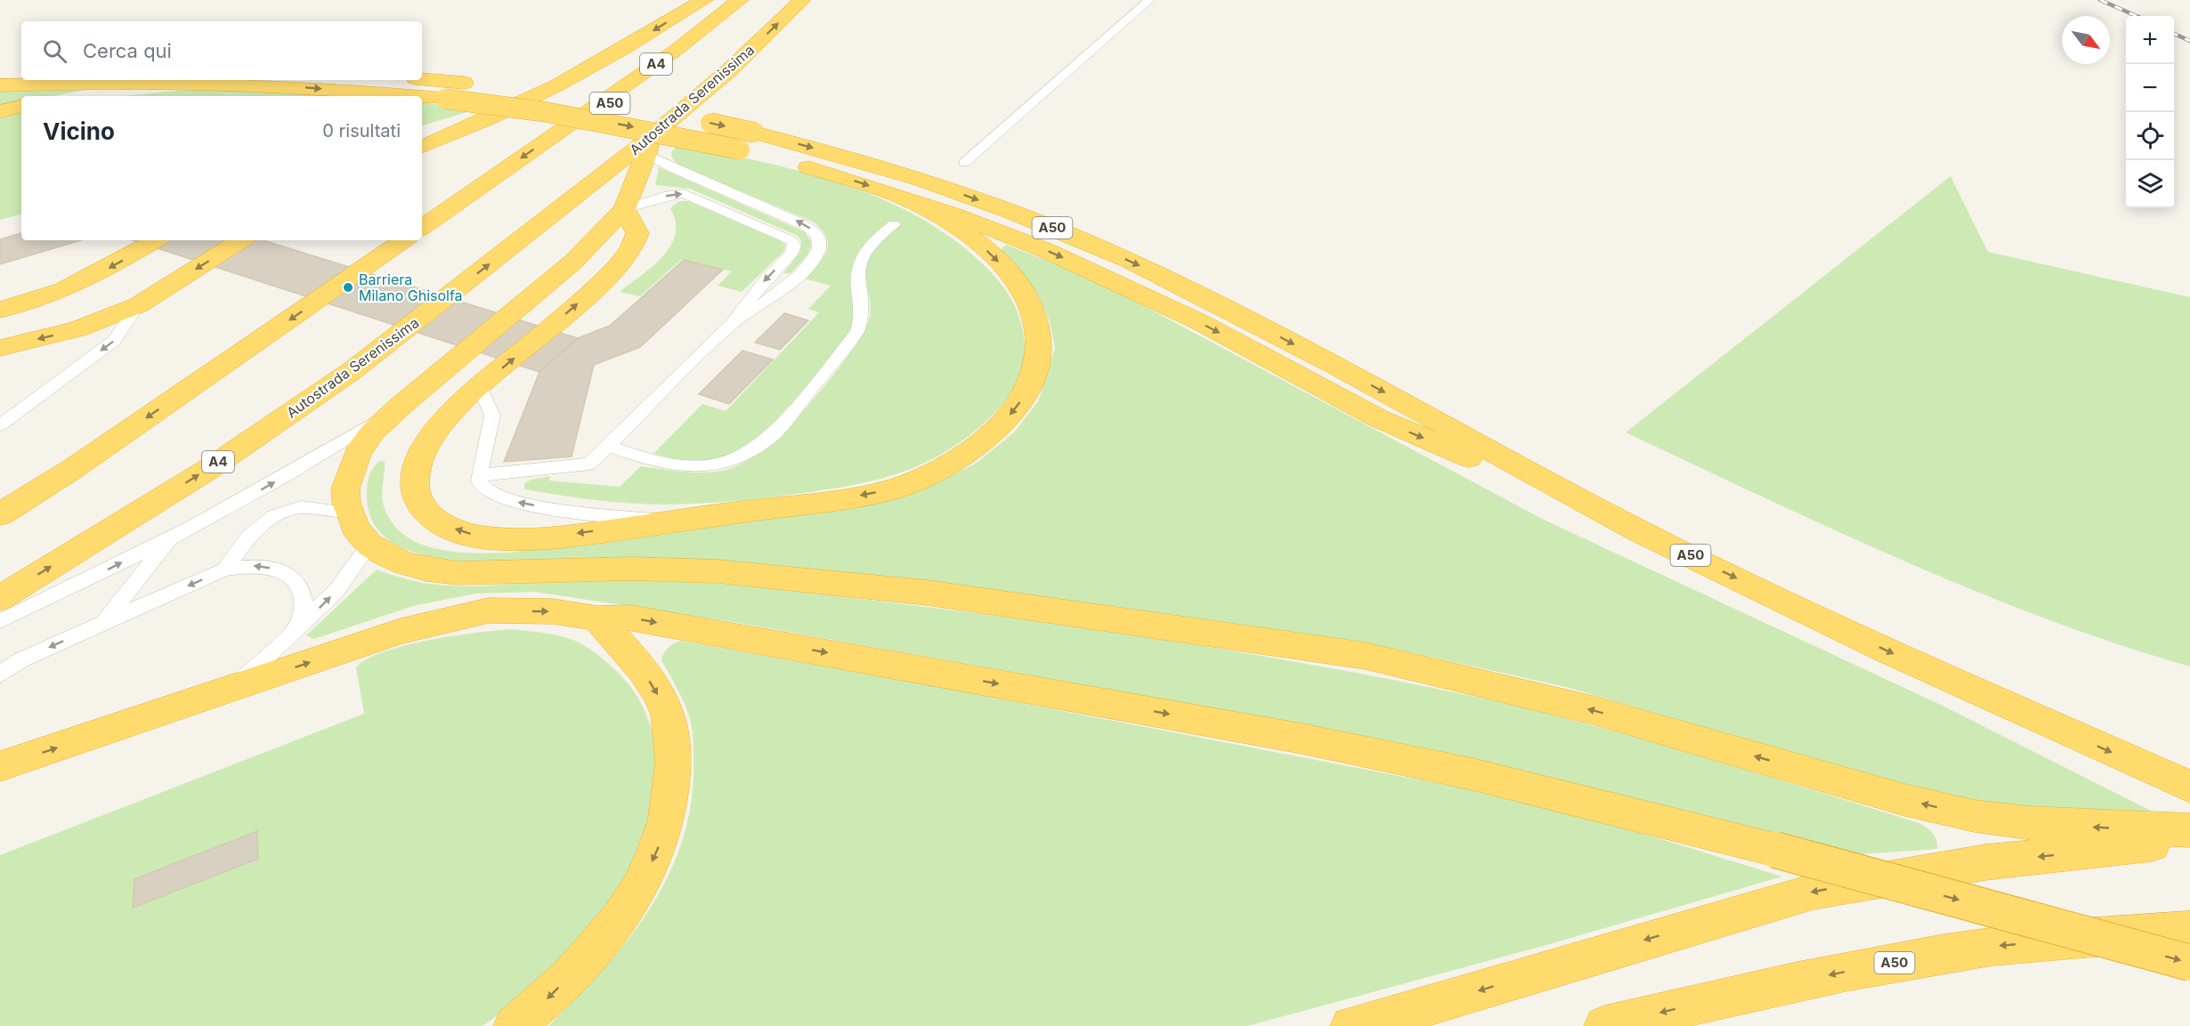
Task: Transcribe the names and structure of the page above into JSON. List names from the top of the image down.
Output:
{
  "streets": {
    "highway": ["A4", "Autostrada Serenissima", "A50"]
  },
  "places": ["Barriera Milano Ghisolfa"],
  "north": "bottom right",
  "page": {
    "map_buttons": ["+", "−"],
    "search": "Cerca qui",
    "heading": ["Vicino", "0 risultati"]
  }
}
